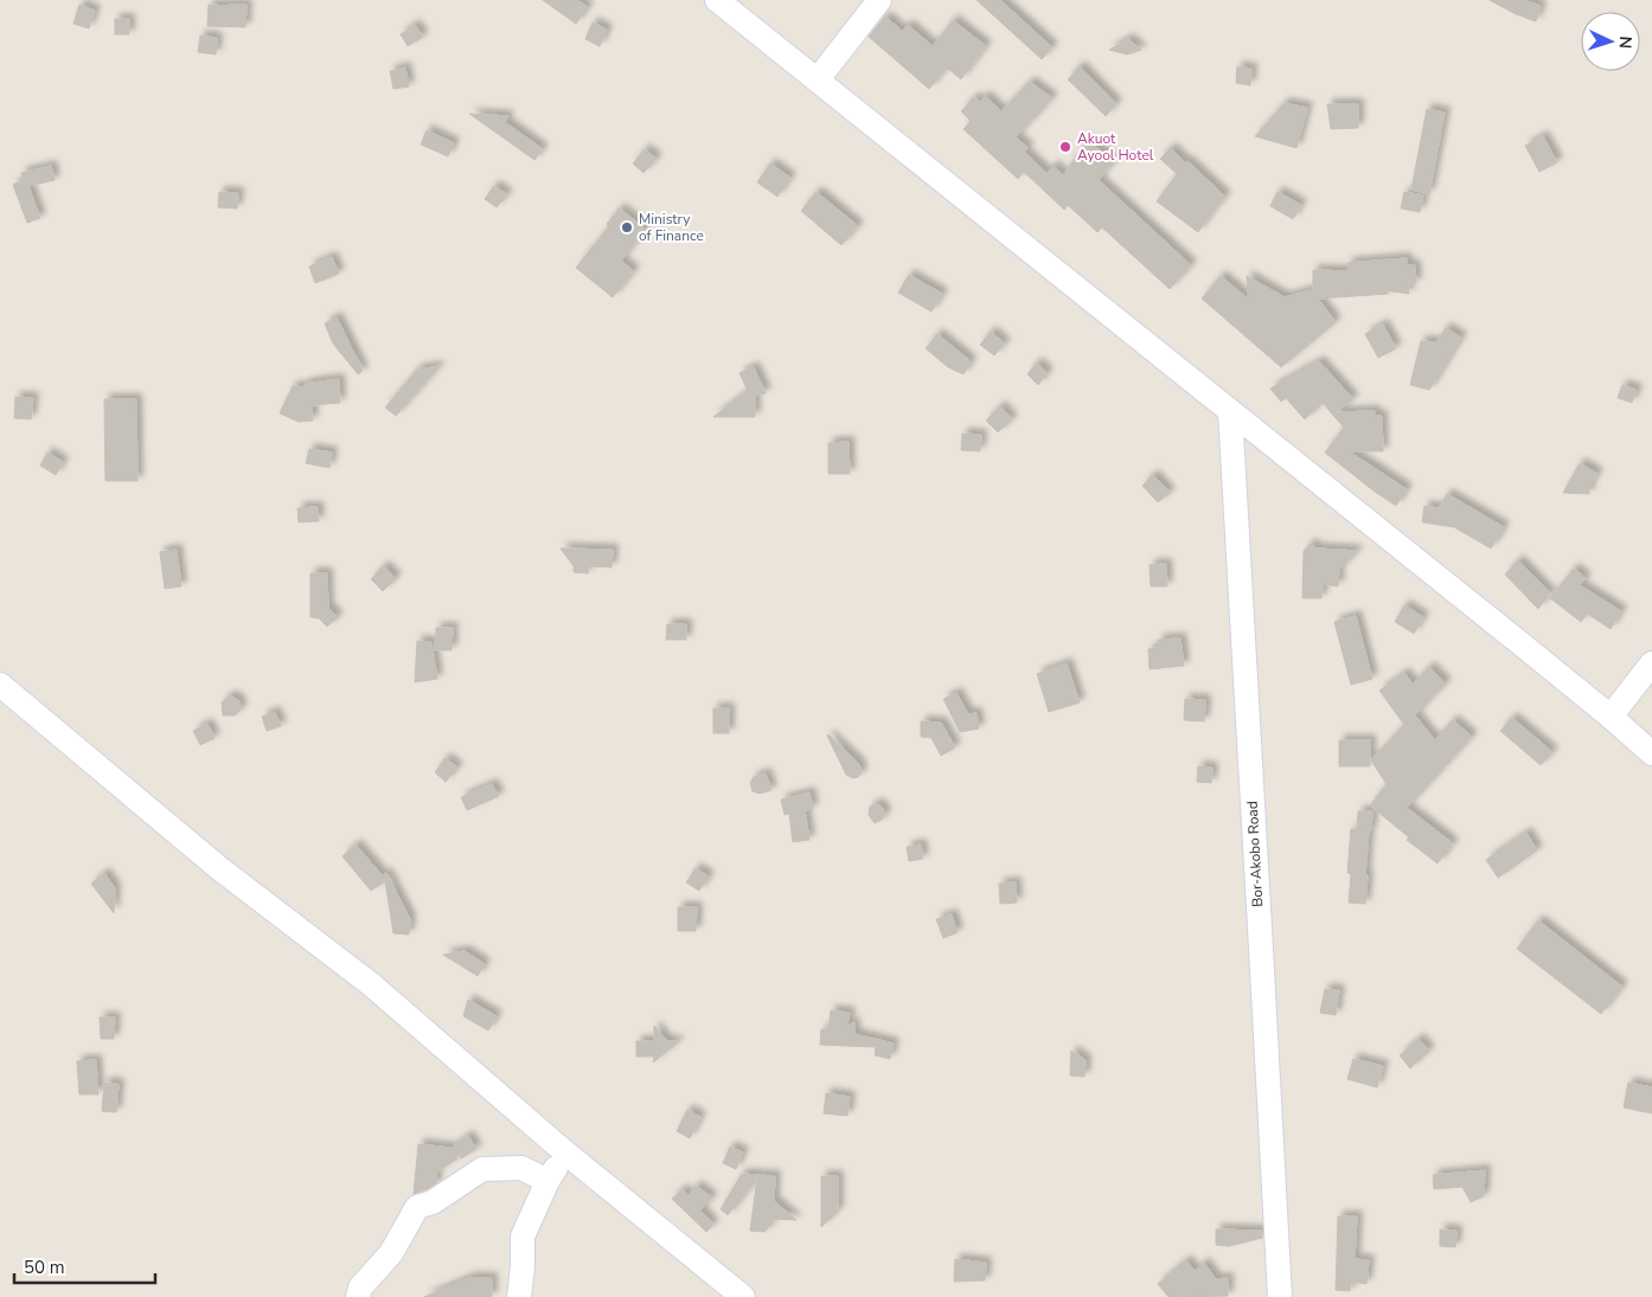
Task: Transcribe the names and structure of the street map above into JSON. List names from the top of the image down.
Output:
{
  "streets": {
    "street": ["Bor-Akobo Road"]
  },
  "places": ["Akuot Ayool Hotel", "Ministry of Finance"],
  "scale_bar": "50 m",
  "north": "right"
}
